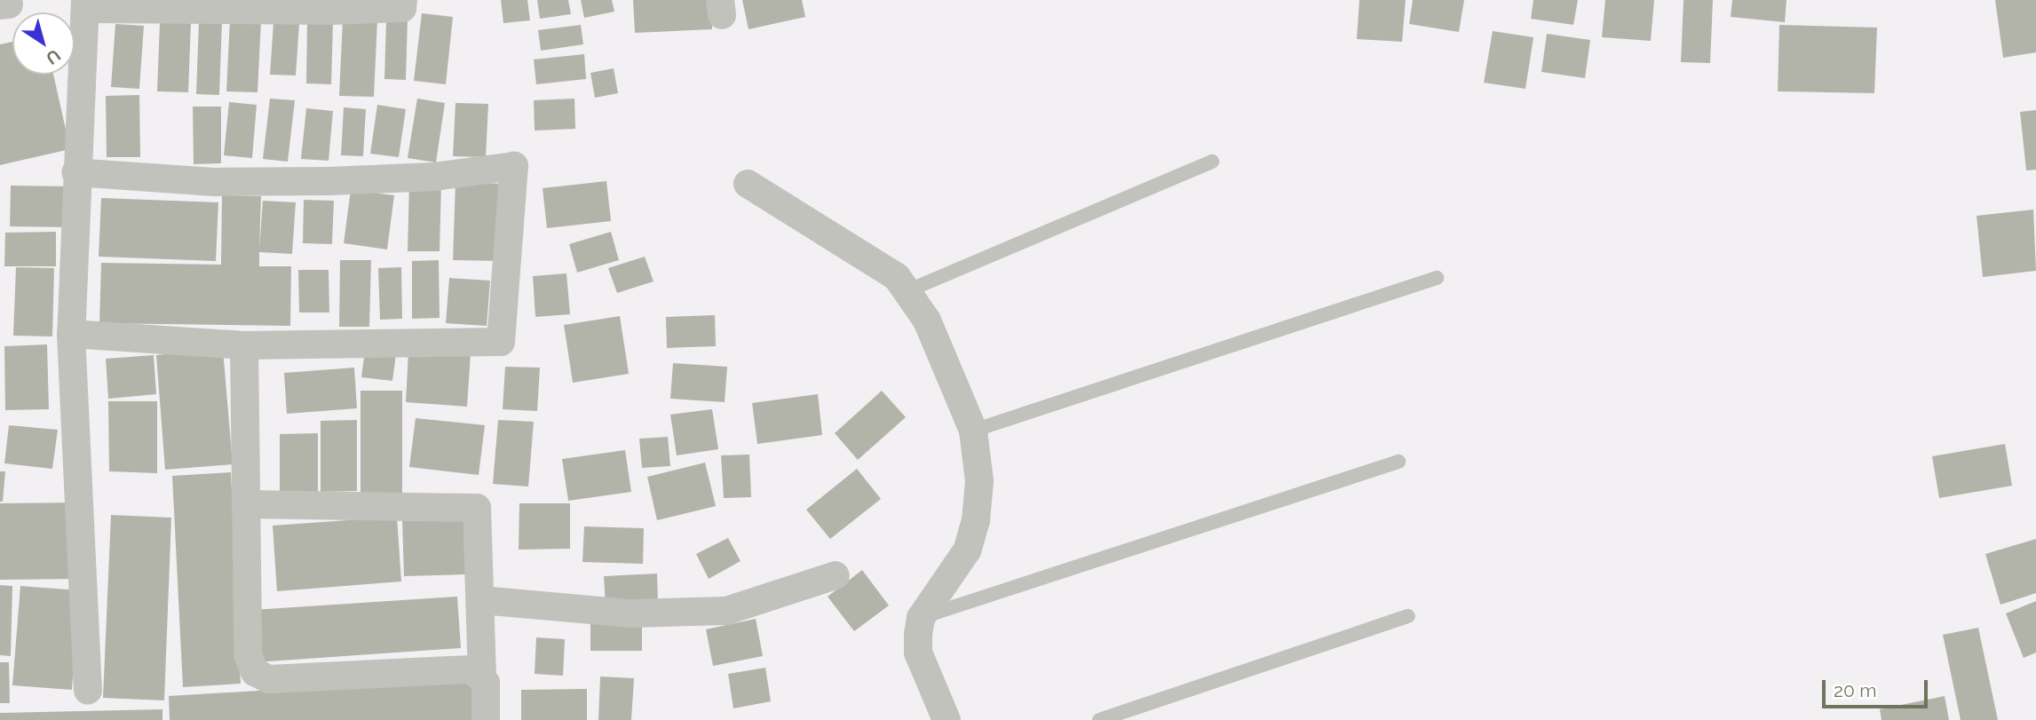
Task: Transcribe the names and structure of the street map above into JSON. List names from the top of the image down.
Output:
{
  "scale_bar": "20 m",
  "north": "bottom right"
}
